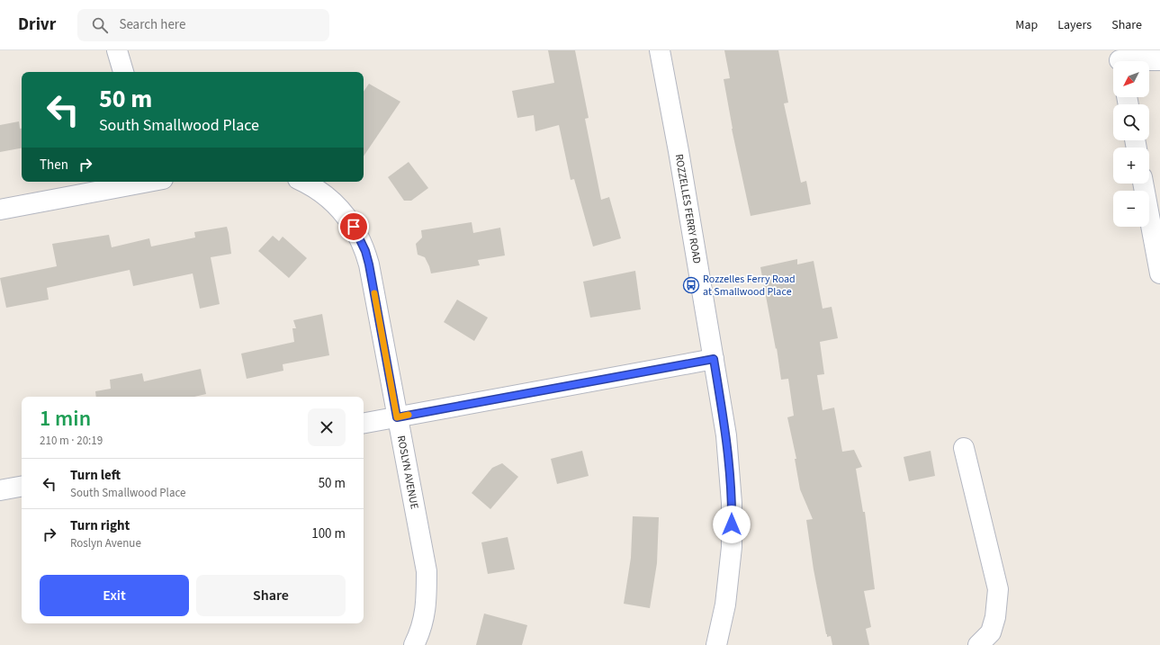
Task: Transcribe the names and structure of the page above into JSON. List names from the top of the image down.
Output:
{
  "streets": {
    "street": ["ROZZELLES FERRY ROAD", "ROSLYN AVENUE"]
  },
  "places": {
    "bus stop": ["Rozzelles Ferry Road at Smallwood Place"]
  },
  "north": "bottom left",
  "page": {
    "header": "Drivr",
    "search": "Search here",
    "nav": ["Map", "Layers", "Share"],
    "map_buttons": ["+", "−"],
    "turn": ["50 m", "South Smallwood Place"],
    "then": "Then",
    "heading": ["1 min", "210 m · 20:19"],
    "list": [
      {
        "name": "Turn left",
        "note": "South Smallwood Place",
        "value": "50 m"
      },
      {
        "name": "Turn right",
        "note": "Roslyn Avenue",
        "value": "100 m"
      }
    ],
    "buttons": ["Exit", "Share"]
  }
}
